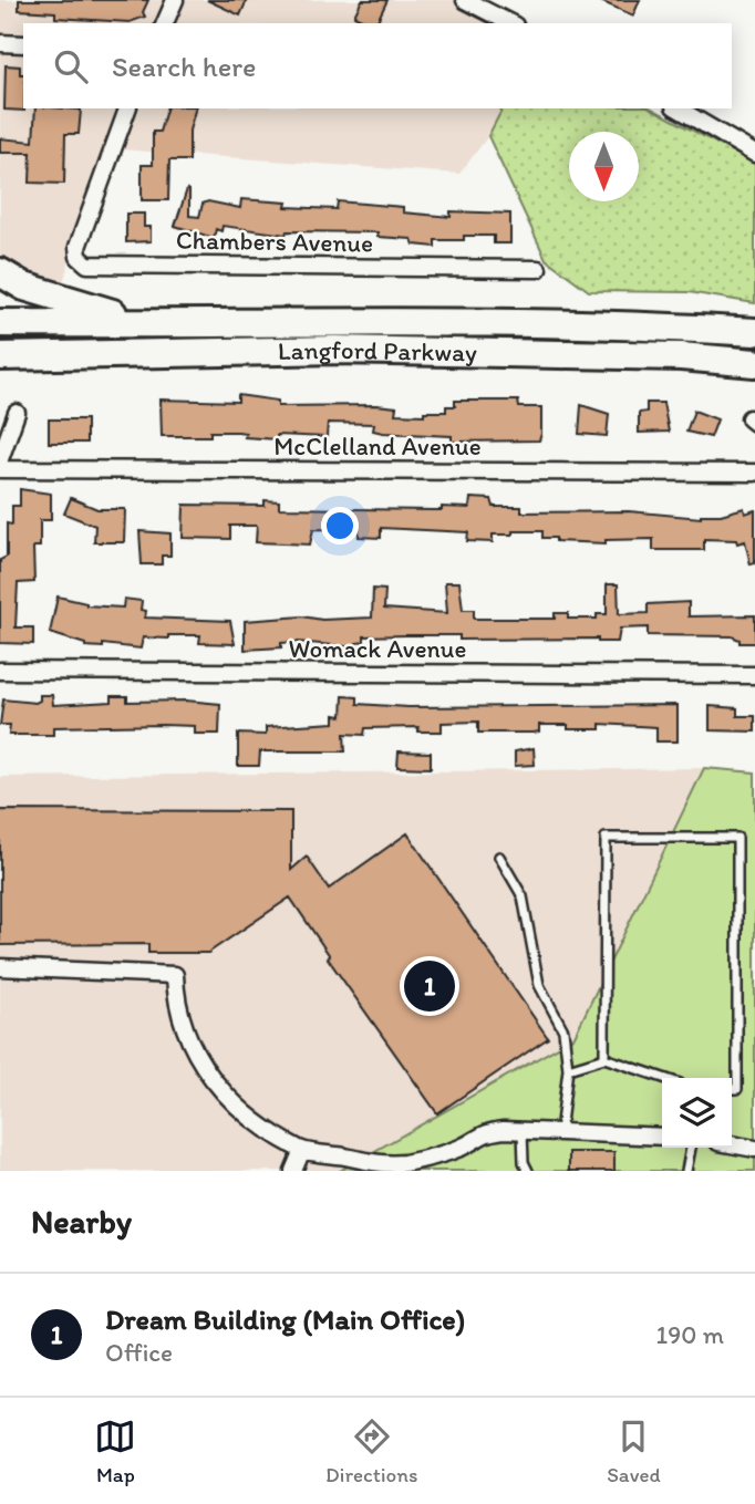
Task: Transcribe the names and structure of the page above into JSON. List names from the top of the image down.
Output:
{
  "streets": {
    "highway": ["Langford Parkway"],
    "street": ["Chambers Avenue", "McClelland Avenue", "Womack Avenue"]
  },
  "north": "bottom",
  "page": {
    "search": "Search here",
    "pins": "1",
    "heading": "Nearby",
    "list": [
      {
        "mark": "1",
        "name": "Dream Building (Main Office)",
        "note": "Office",
        "value": "190 m"
      }
    ],
    "nav": ["Map", "Directions", "Saved"]
  }
}
